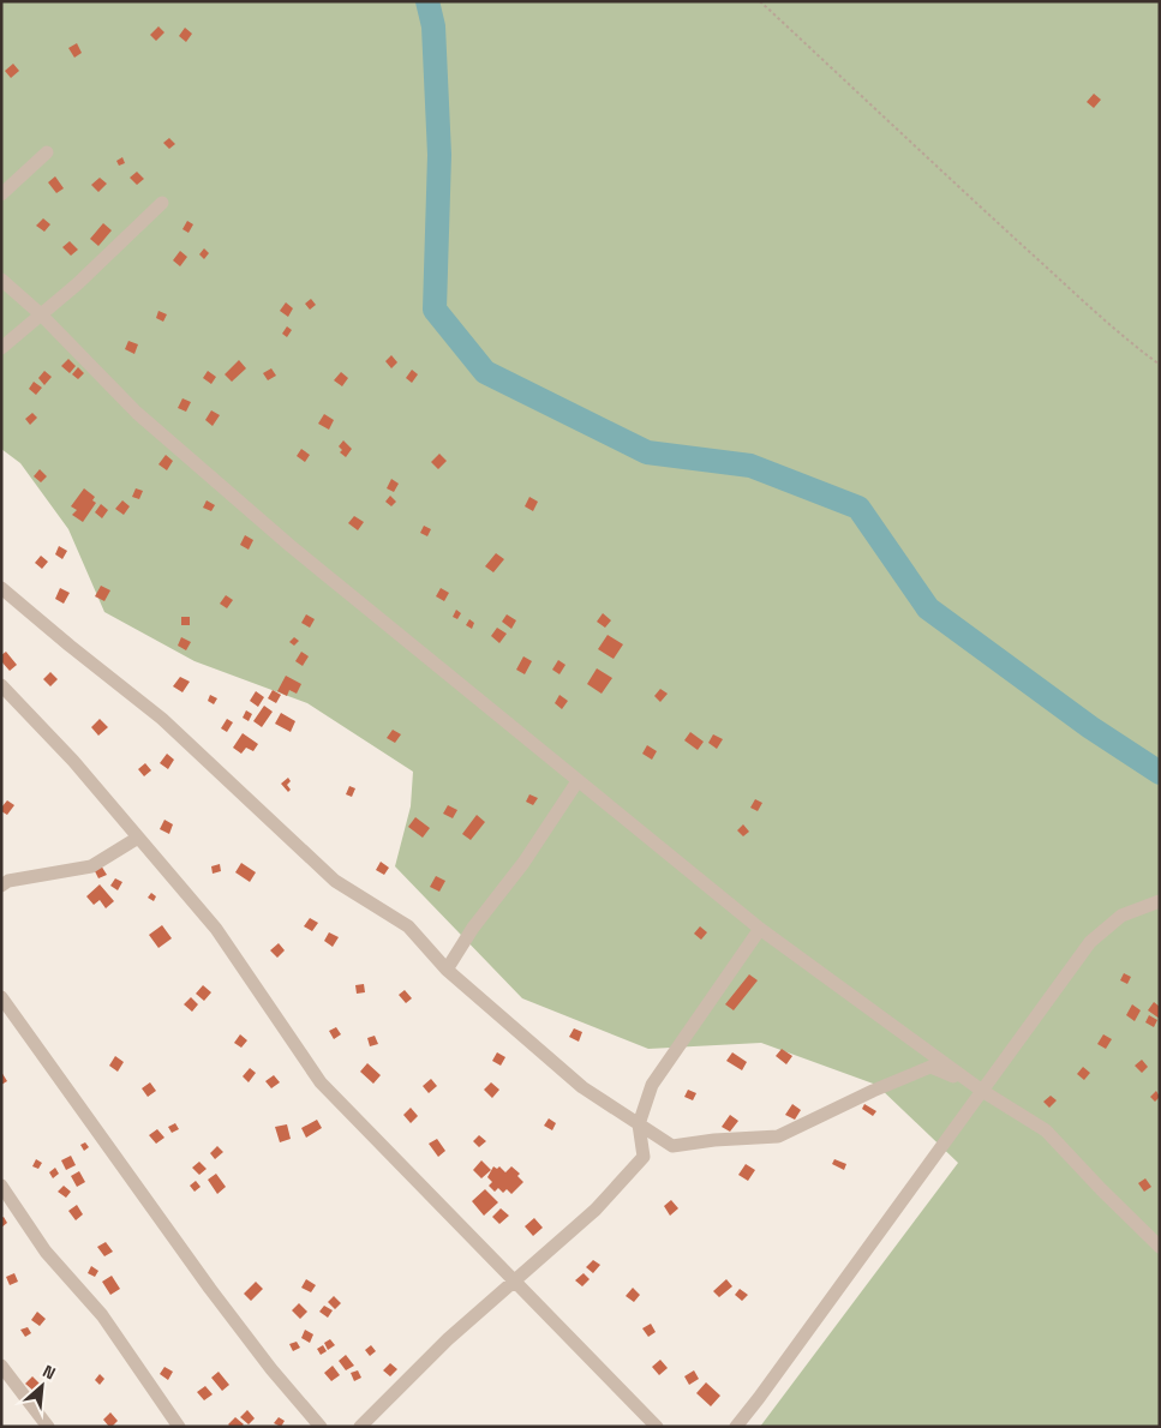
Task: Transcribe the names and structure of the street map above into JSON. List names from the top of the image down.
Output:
{
  "north": "top right"
}
